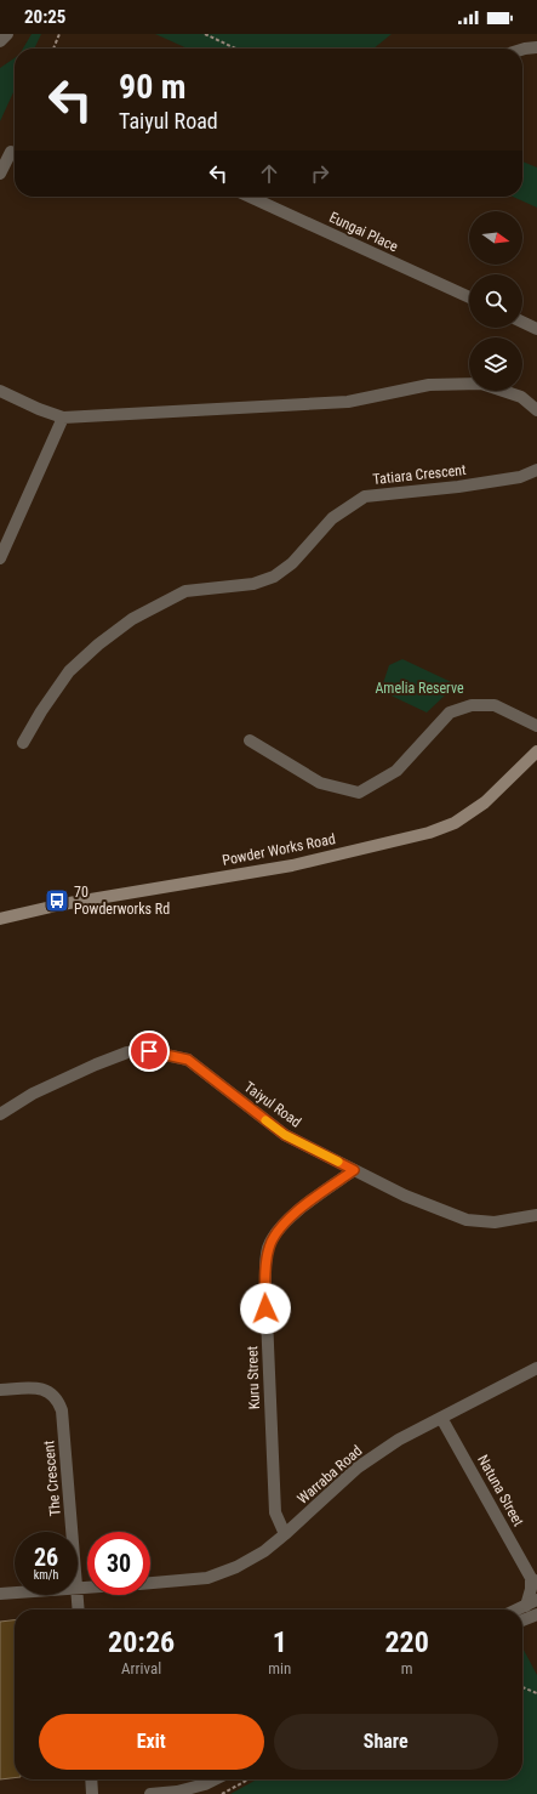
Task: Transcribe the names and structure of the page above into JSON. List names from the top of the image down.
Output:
{
  "streets": {
    "main road": ["Powder Works Road"],
    "street": [
      "Eungai Place",
      "Tatiara Crescent",
      "Taiyul Road",
      "Kuru Street",
      "Warraba Road",
      "The Crescent",
      "Natuna Street"
    ]
  },
  "crossings": [
    ["Taiyul Road", "Kuru Street"],
    ["Kuru Street", "Warraba Road"],
    ["Warraba Road", "Natuna Street"]
  ],
  "parks": ["Amelia Reserve"],
  "places": {
    "bus stop": ["70 Powderworks Rd"]
  },
  "north": "right",
  "page": {
    "status": "20:25",
    "turn": ["90 m", "Taiyul Road"],
    "speed": "26 km/h",
    "limit": "30",
    "eta": [
      "20:26",
      "Arrival",
      "1",
      "min",
      "220",
      "m"
    ],
    "buttons": ["Exit", "Share"]
  }
}
